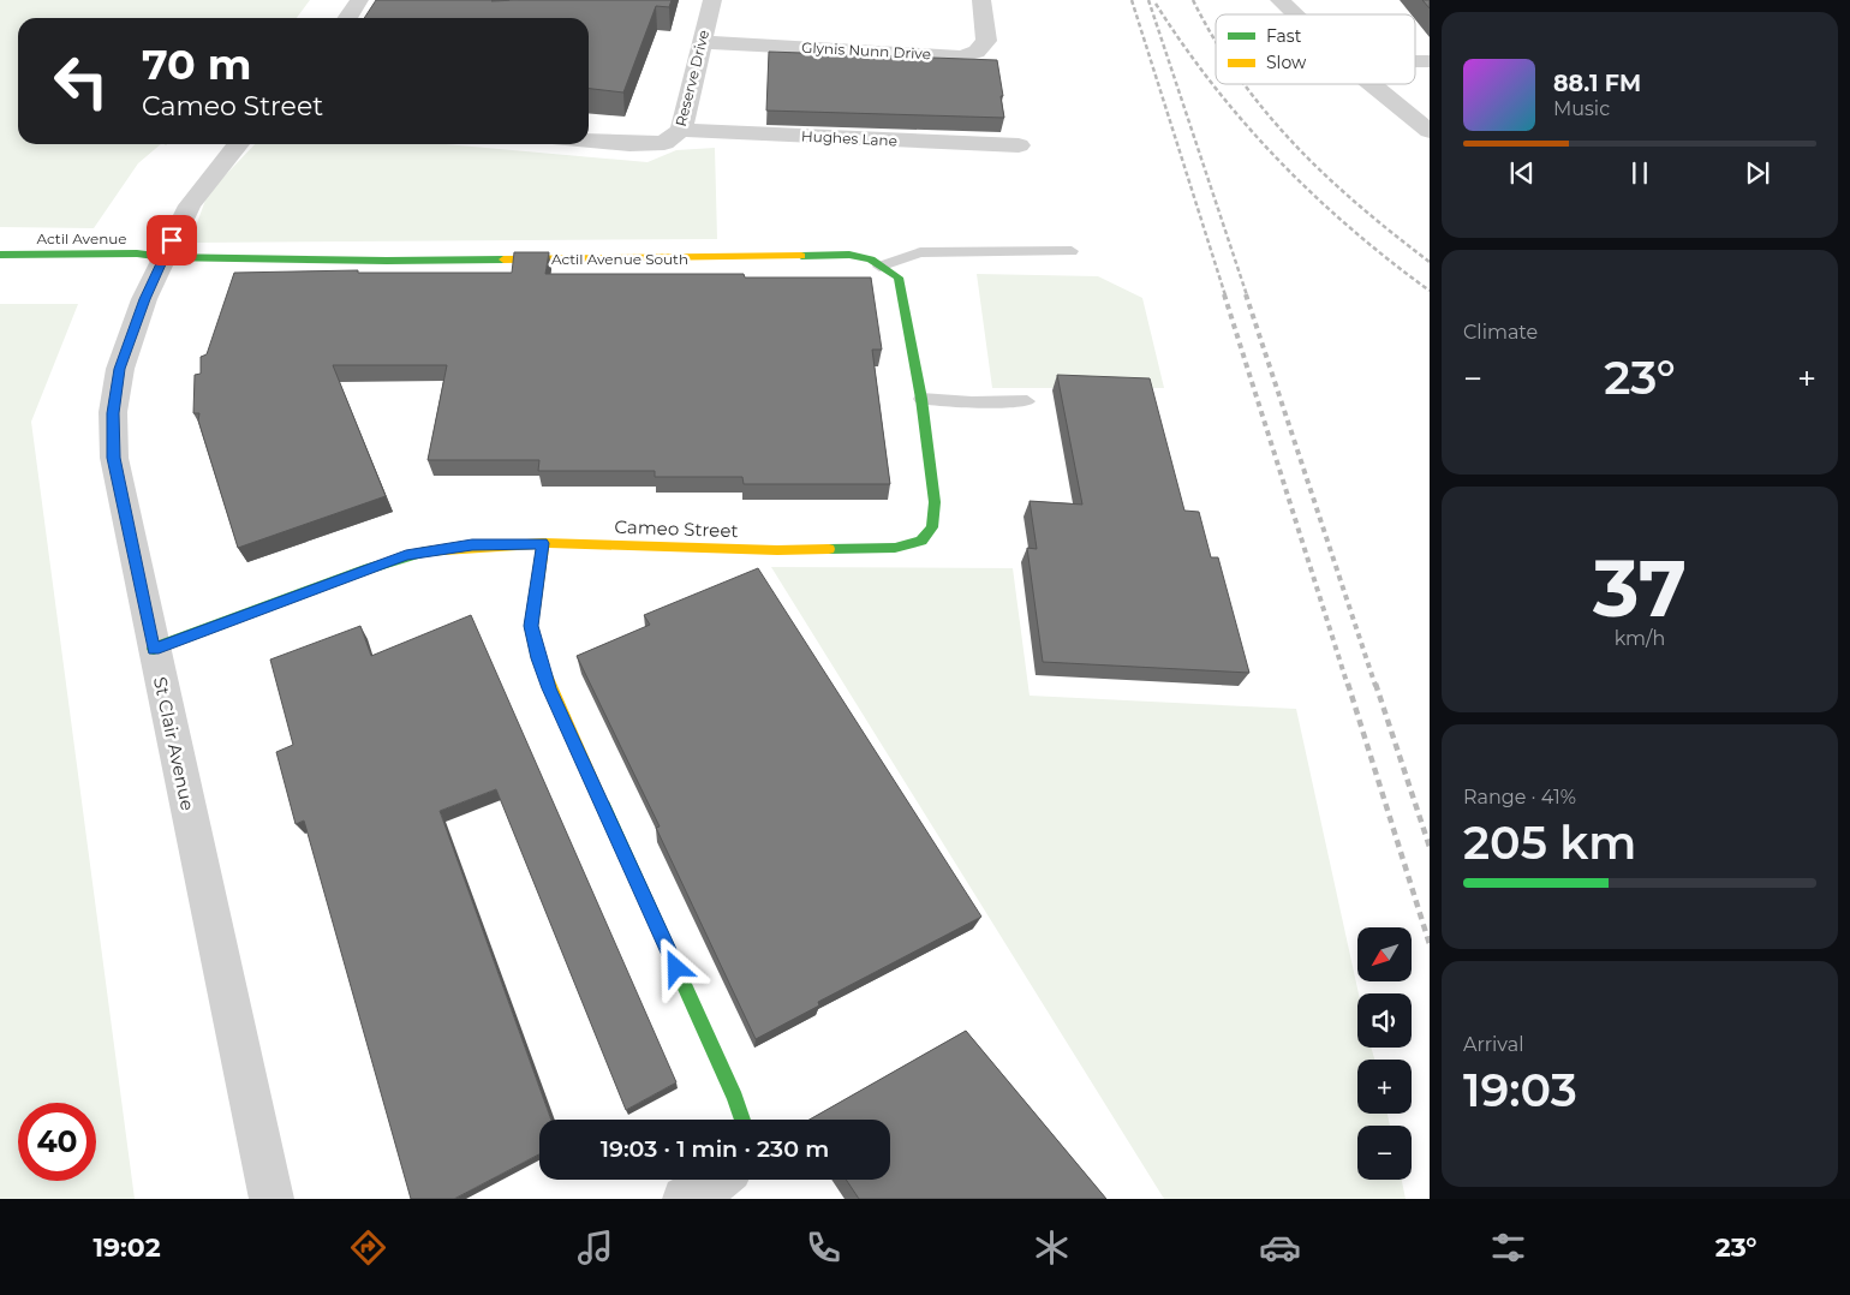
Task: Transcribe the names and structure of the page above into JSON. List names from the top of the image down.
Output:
{
  "streets": {
    "street": [
      "Glynis Nunn Drive",
      "Reserve Drive",
      "Hughes Lane",
      "Actil Avenue",
      "Actil Avenue South",
      "Cameo Street",
      "St Clair Avenue"
    ]
  },
  "crossings": [
    ["Glynis Nunn Drive", "Reserve Drive"],
    ["Reserve Drive", "Hughes Lane"],
    ["Actil Avenue", "Actil Avenue South"],
    ["Actil Avenue", "St Clair Avenue"],
    ["Actil Avenue South", "Cameo Street"],
    ["Actil Avenue South", "St Clair Avenue"],
    ["Cameo Street", "St Clair Avenue"]
  ],
  "legend": ["Fast", "Slow"],
  "north": "bottom left",
  "page": {
    "turn": ["70 m", "Cameo Street"],
    "song": ["88.1 FM", "Music"],
    "tile": [
      "Climate",
      ["37", "km/h"],
      ["Range · 41%", "205 km"],
      ["Arrival", "19:03"]
    ],
    "heat": ["−", "23°", "+"],
    "map_buttons": ["+", "−"],
    "limit": "40",
    "trip": "19:03 · 1 min · 230 m",
    "tabs": ["19:02", "23°"]
  }
}
